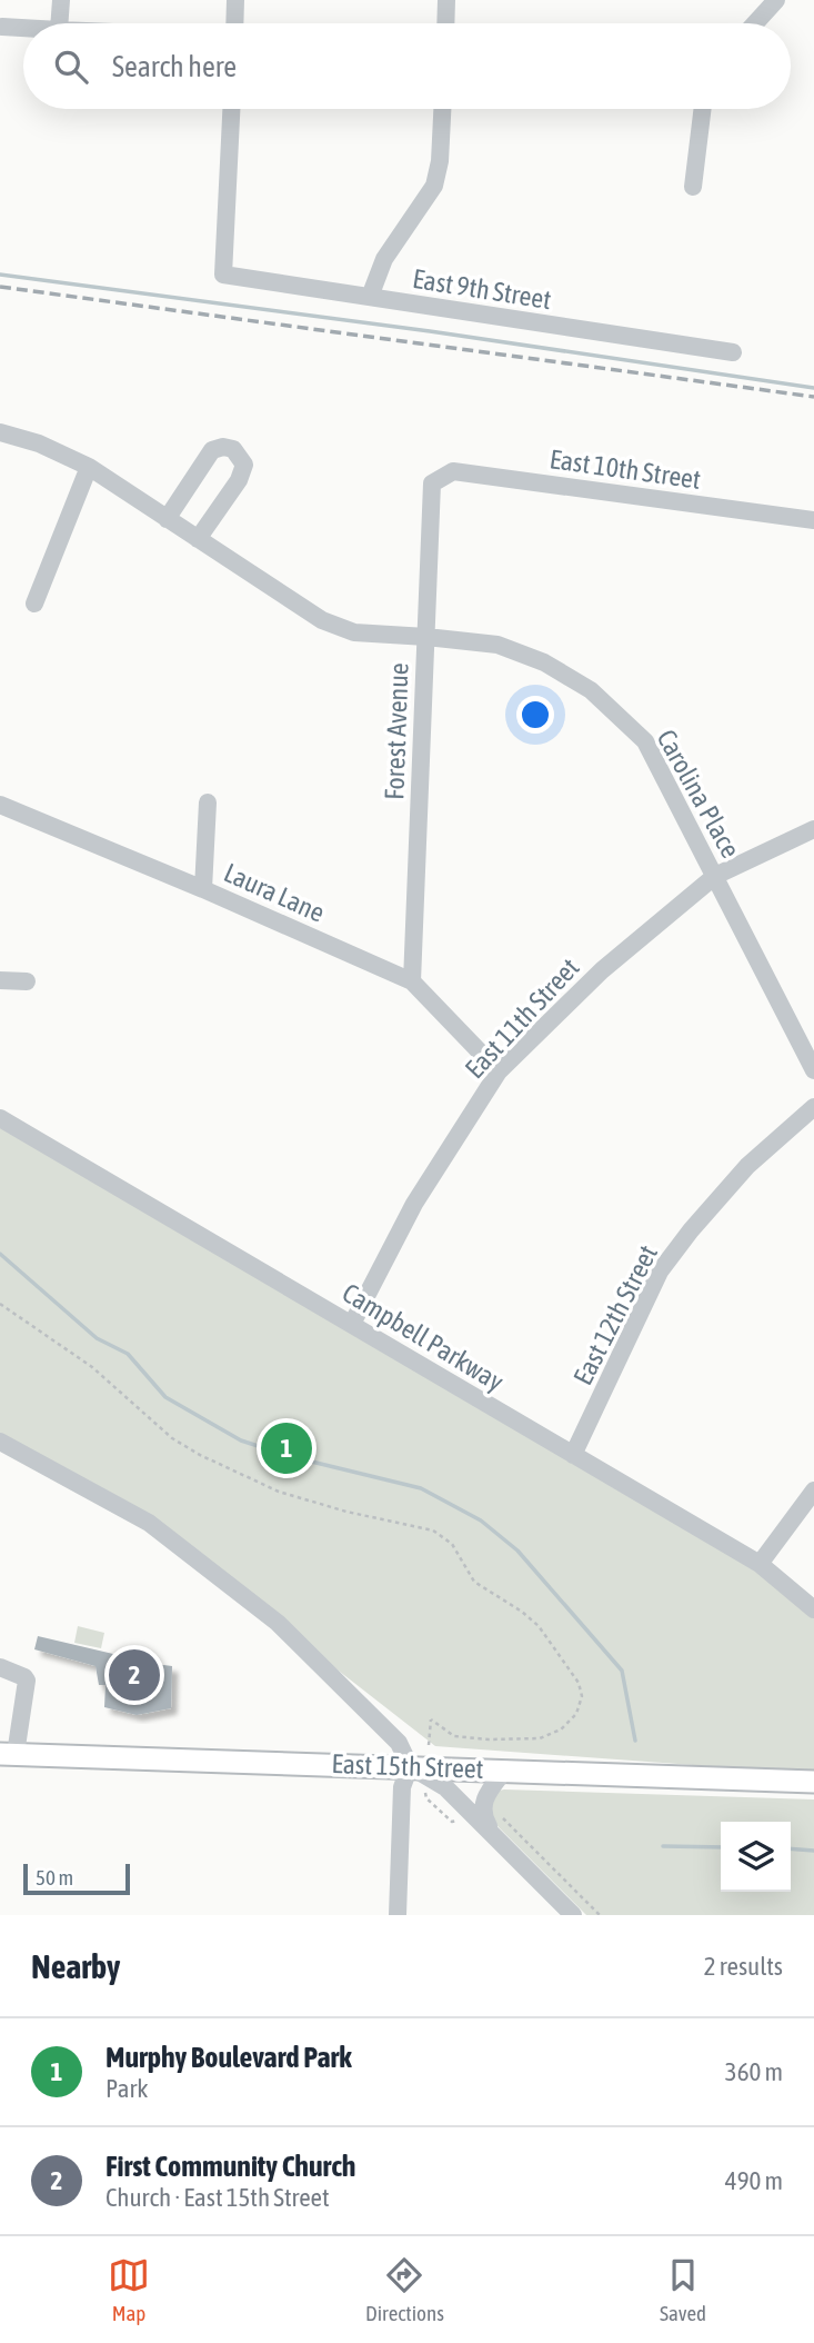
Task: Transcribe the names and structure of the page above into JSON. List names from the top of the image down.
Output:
{
  "streets": {
    "main road": ["East 15th Street"],
    "street": [
      "East 9th Street",
      "East 10th Street",
      "Forest Avenue",
      "Carolina Place",
      "Laura Lane",
      "East 11th Street",
      "East 12th Street",
      "Campbell Parkway"
    ]
  },
  "crossings": [
    ["East 10th Street", "Forest Avenue"],
    ["Forest Avenue", "Carolina Place"],
    ["Forest Avenue", "Laura Lane"],
    ["Carolina Place", "East 11th Street"],
    ["Laura Lane", "East 11th Street"],
    ["East 11th Street", "Campbell Parkway"],
    ["East 12th Street", "Campbell Parkway"]
  ],
  "scale_bar": "50 m",
  "page": {
    "search": "Search here",
    "pins": ["1", "2"],
    "scale": "50 m",
    "heading": ["Nearby", "2 results"],
    "list": [
      {
        "mark": "1",
        "name": "Murphy Boulevard Park",
        "note": "Park",
        "value": "360 m"
      },
      {
        "mark": "2",
        "name": "First Community Church",
        "note": "Church · East 15th Street",
        "value": "490 m"
      }
    ],
    "nav": ["Map", "Directions", "Saved"]
  }
}
